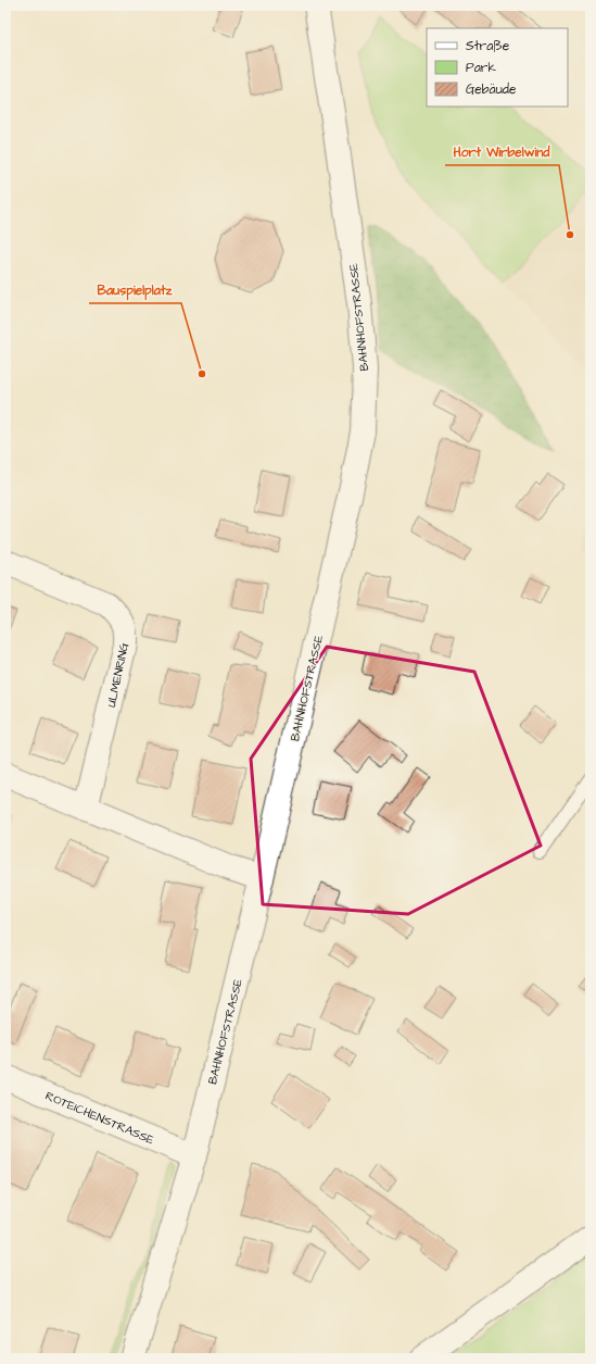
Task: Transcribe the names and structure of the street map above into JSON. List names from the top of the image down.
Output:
{
  "streets": {
    "street": ["BAHNHOFSTRASSE", "ULMENRING", "ROTEICHENSTRASSE"]
  },
  "crossings": [
    ["BAHNHOFSTRASSE", "ROTEICHENSTRASSE"]
  ],
  "places": ["Hort Wirbelwind", "Bauspielplatz"],
  "legend": ["Straße", "Park", "Gebäude"]
}
